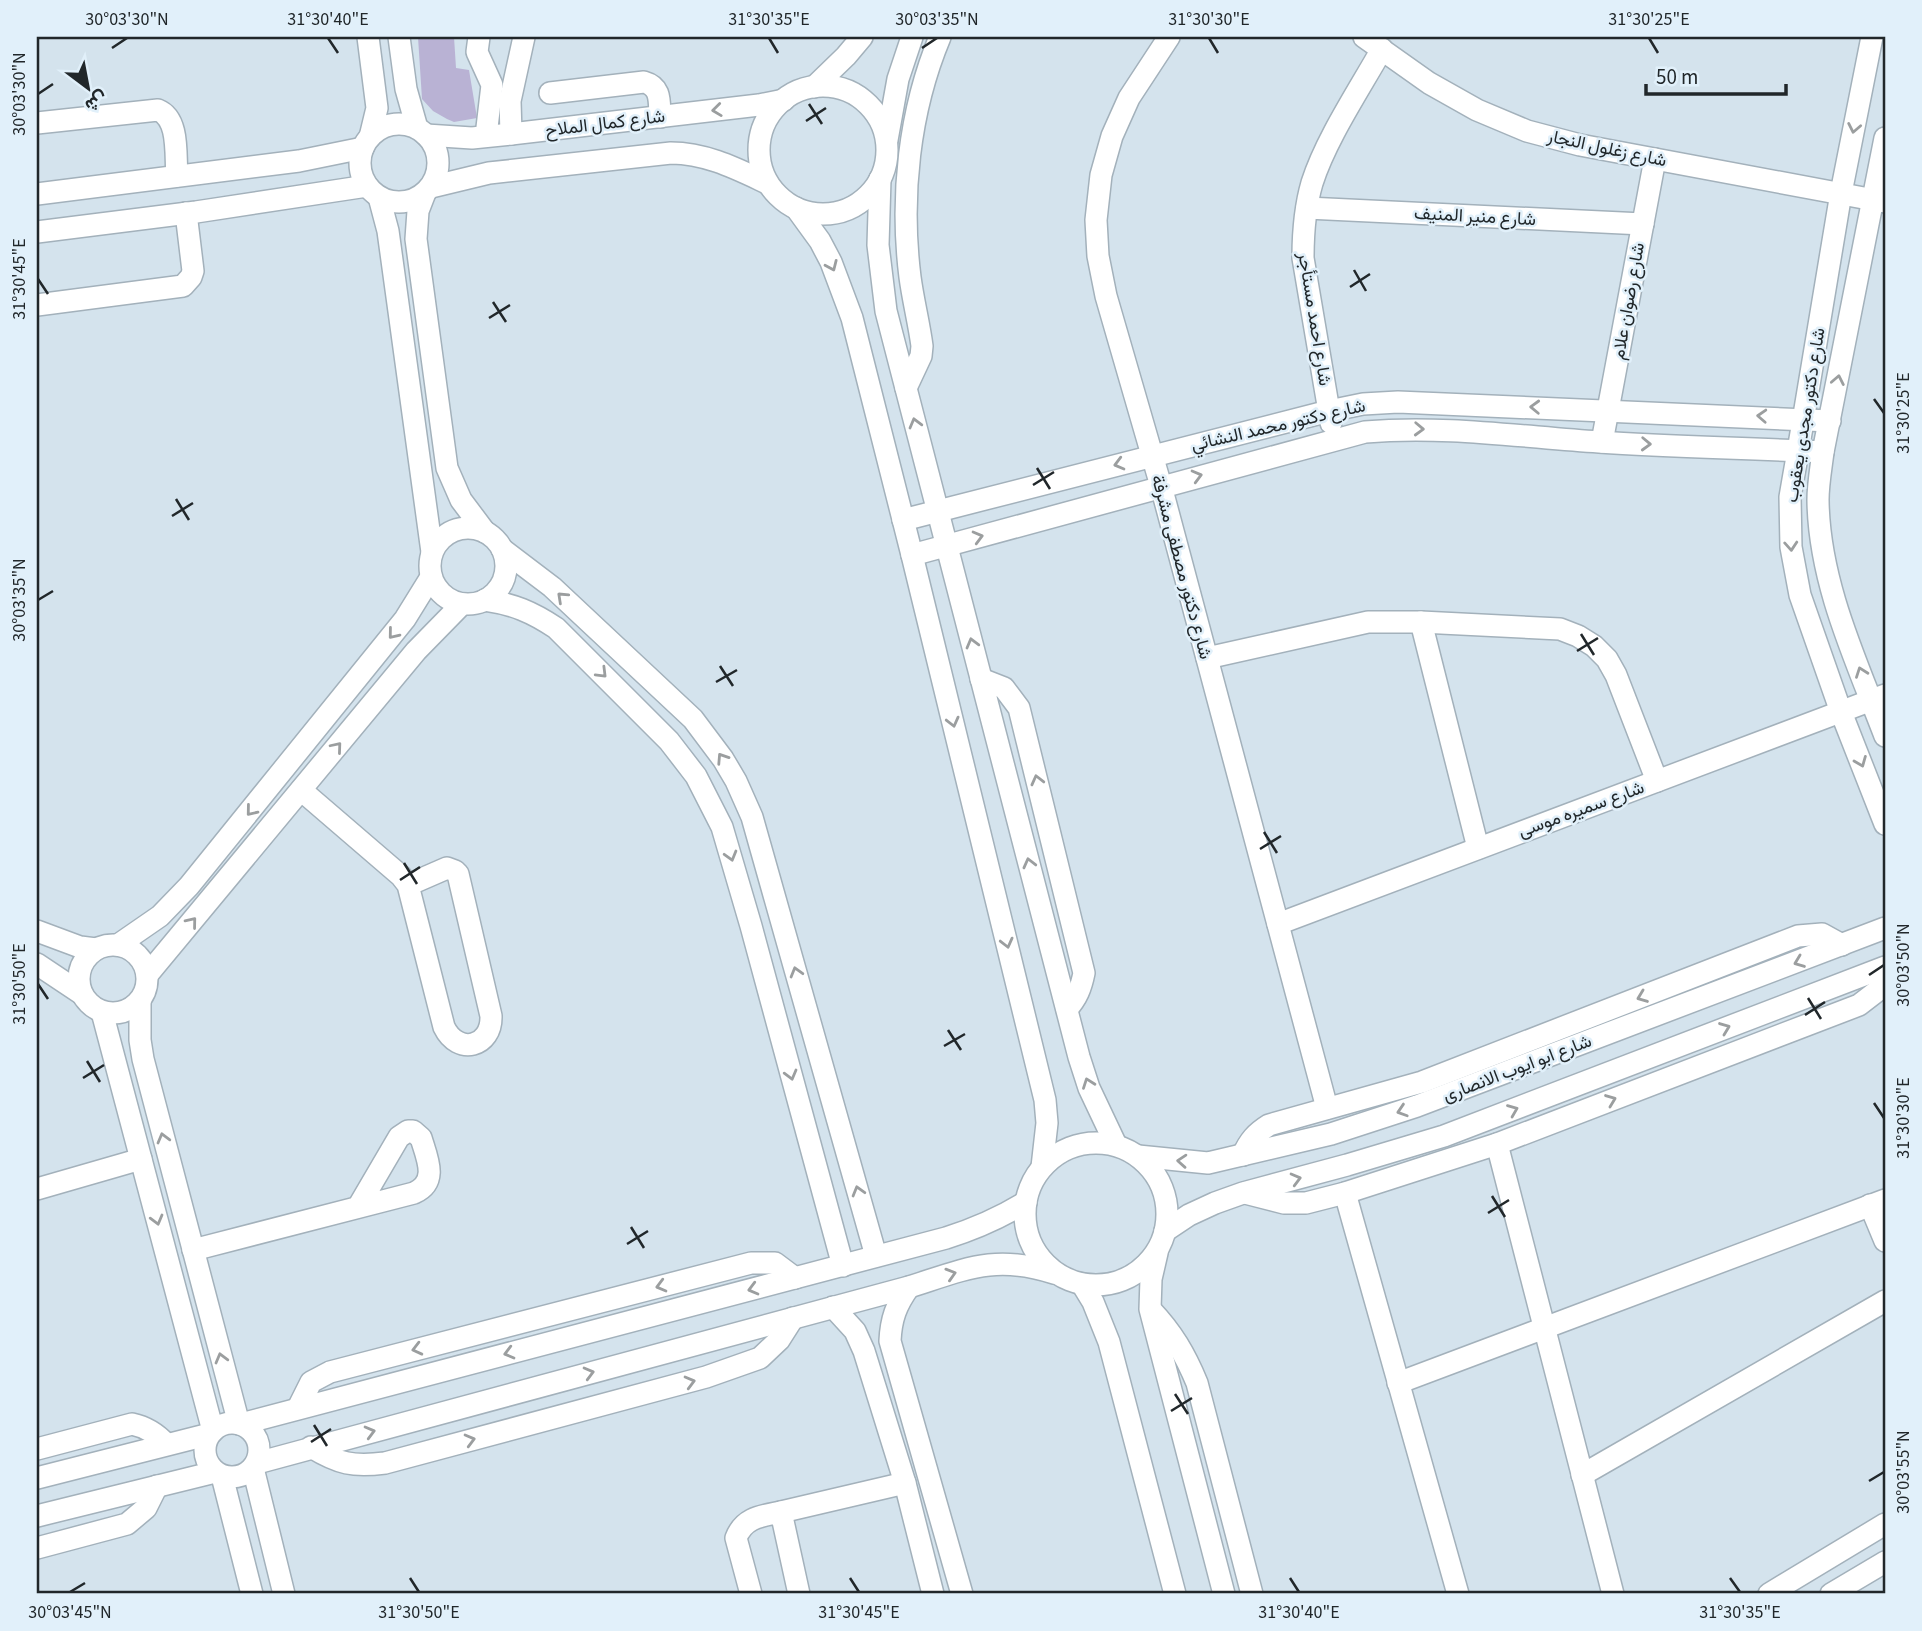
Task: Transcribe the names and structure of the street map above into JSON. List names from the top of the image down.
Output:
{
  "streets": {
    "street": [
      "شارع كمال الملاح",
      "شارع زغلول النجار",
      "شارع منير المنيف",
      "شارع رضوان علام",
      "شارع احمد مستأجر",
      "شارع دكتور مجدى يعقوب",
      "شارع دكتور محمد النشائي",
      "شارع دكتور مصطفى مشرفة",
      "شارع سميره موسى",
      "شارع ابو ايوب الانصارى"
    ]
  },
  "crossings": [
    ["شارع زغلول النجار", "شارع رضوان علام"],
    ["شارع زغلول النجار", "شارع احمد مستأجر"],
    ["شارع زغلول النجار", "شارع دكتور مجدى يعقوب"],
    ["شارع منير المنيف", "شارع رضوان علام"],
    ["شارع منير المنيف", "شارع احمد مستأجر"],
    ["شارع رضوان علام", "شارع دكتور محمد النشائي"],
    ["شارع احمد مستأجر", "شارع دكتور محمد النشائي"],
    ["شارع دكتور مجدى يعقوب", "شارع دكتور محمد النشائي"],
    ["شارع دكتور مجدى يعقوب", "شارع سميره موسى"],
    ["شارع دكتور محمد النشائي", "شارع دكتور مصطفى مشرفة"],
    ["شارع دكتور مصطفى مشرفة", "شارع سميره موسى"]
  ],
  "scale_bar": "50 m",
  "north": "bottom right",
  "coordinates": [
    "30°03'30\"N",
    "31°30'40\"E",
    "31°30'35\"E",
    "30°03'35\"N",
    "31°30'30\"E",
    "31°30'25\"E",
    "31°30'45\"E",
    "30°03'50\"N",
    "31°30'50\"E",
    "30°03'55\"N",
    "30°03'45\"N"
  ]
}
